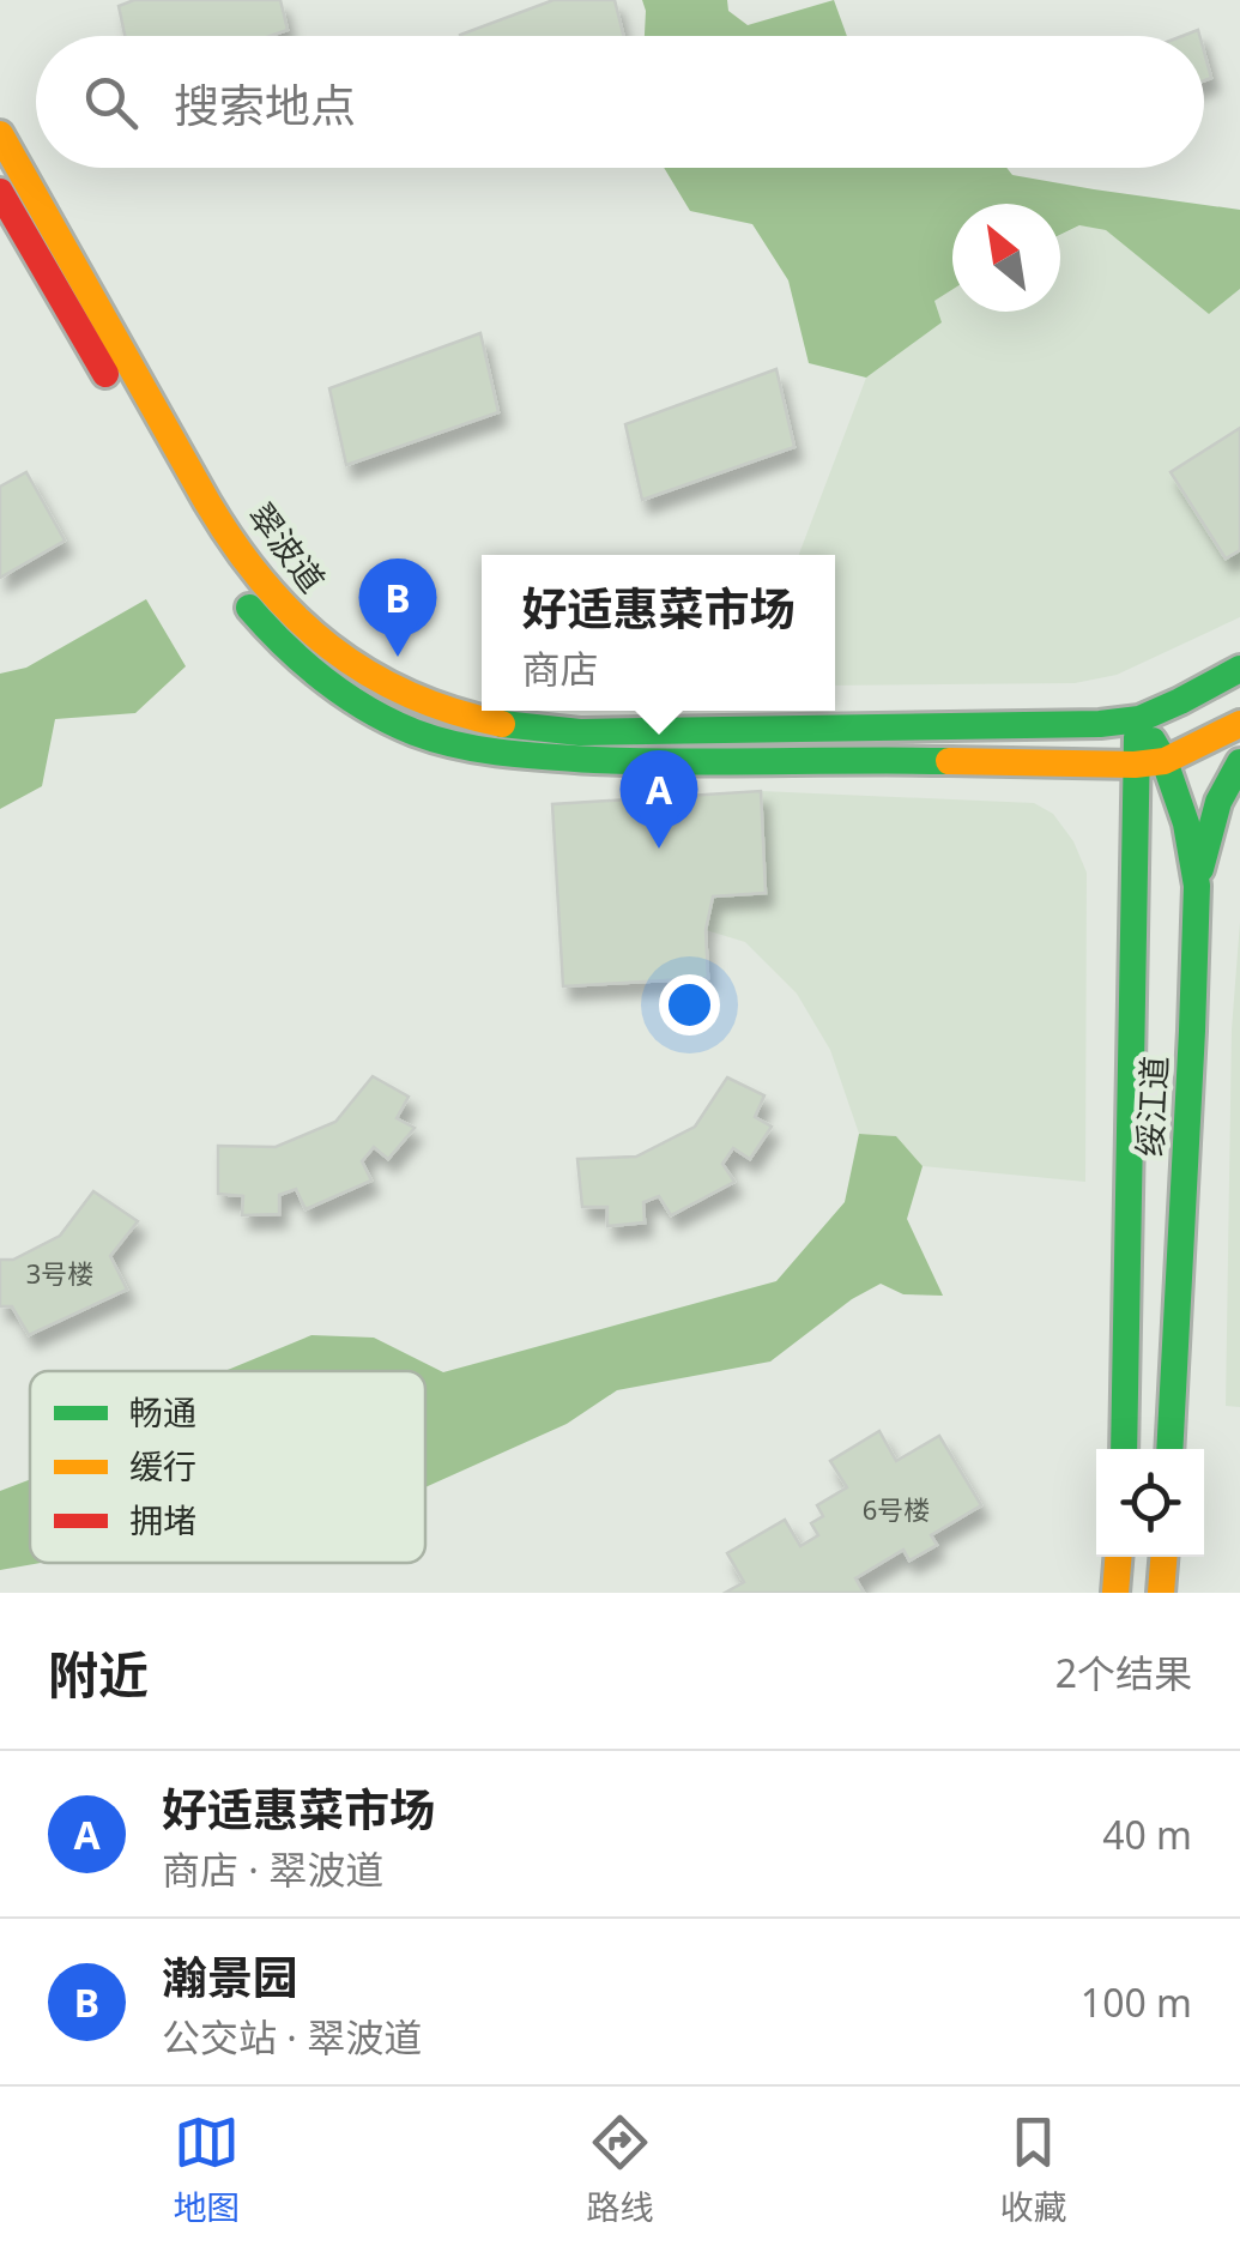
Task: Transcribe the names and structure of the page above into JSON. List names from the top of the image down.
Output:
{
  "streets": {
    "street": ["翠波道", "绥江道"]
  },
  "crossings": [
    ["翠波道", "绥江道"]
  ],
  "house_numbers": ["3号楼", "6号楼"],
  "legend": ["畅通", "缓行", "拥堵"],
  "north": "top left",
  "page": {
    "search": "搜索地点",
    "popup": ["好适惠菜市场", "商店"],
    "pins": ["B", "A"],
    "heading": ["附近", "2个结果"],
    "list": [
      {
        "mark": "A",
        "name": "好适惠菜市场",
        "note": "商店 · 翠波道",
        "value": "40 m"
      },
      {
        "mark": "B",
        "name": "瀚景园",
        "note": "公交站 · 翠波道",
        "value": "100 m"
      }
    ],
    "nav": ["地图", "路线", "收藏"]
  }
}
